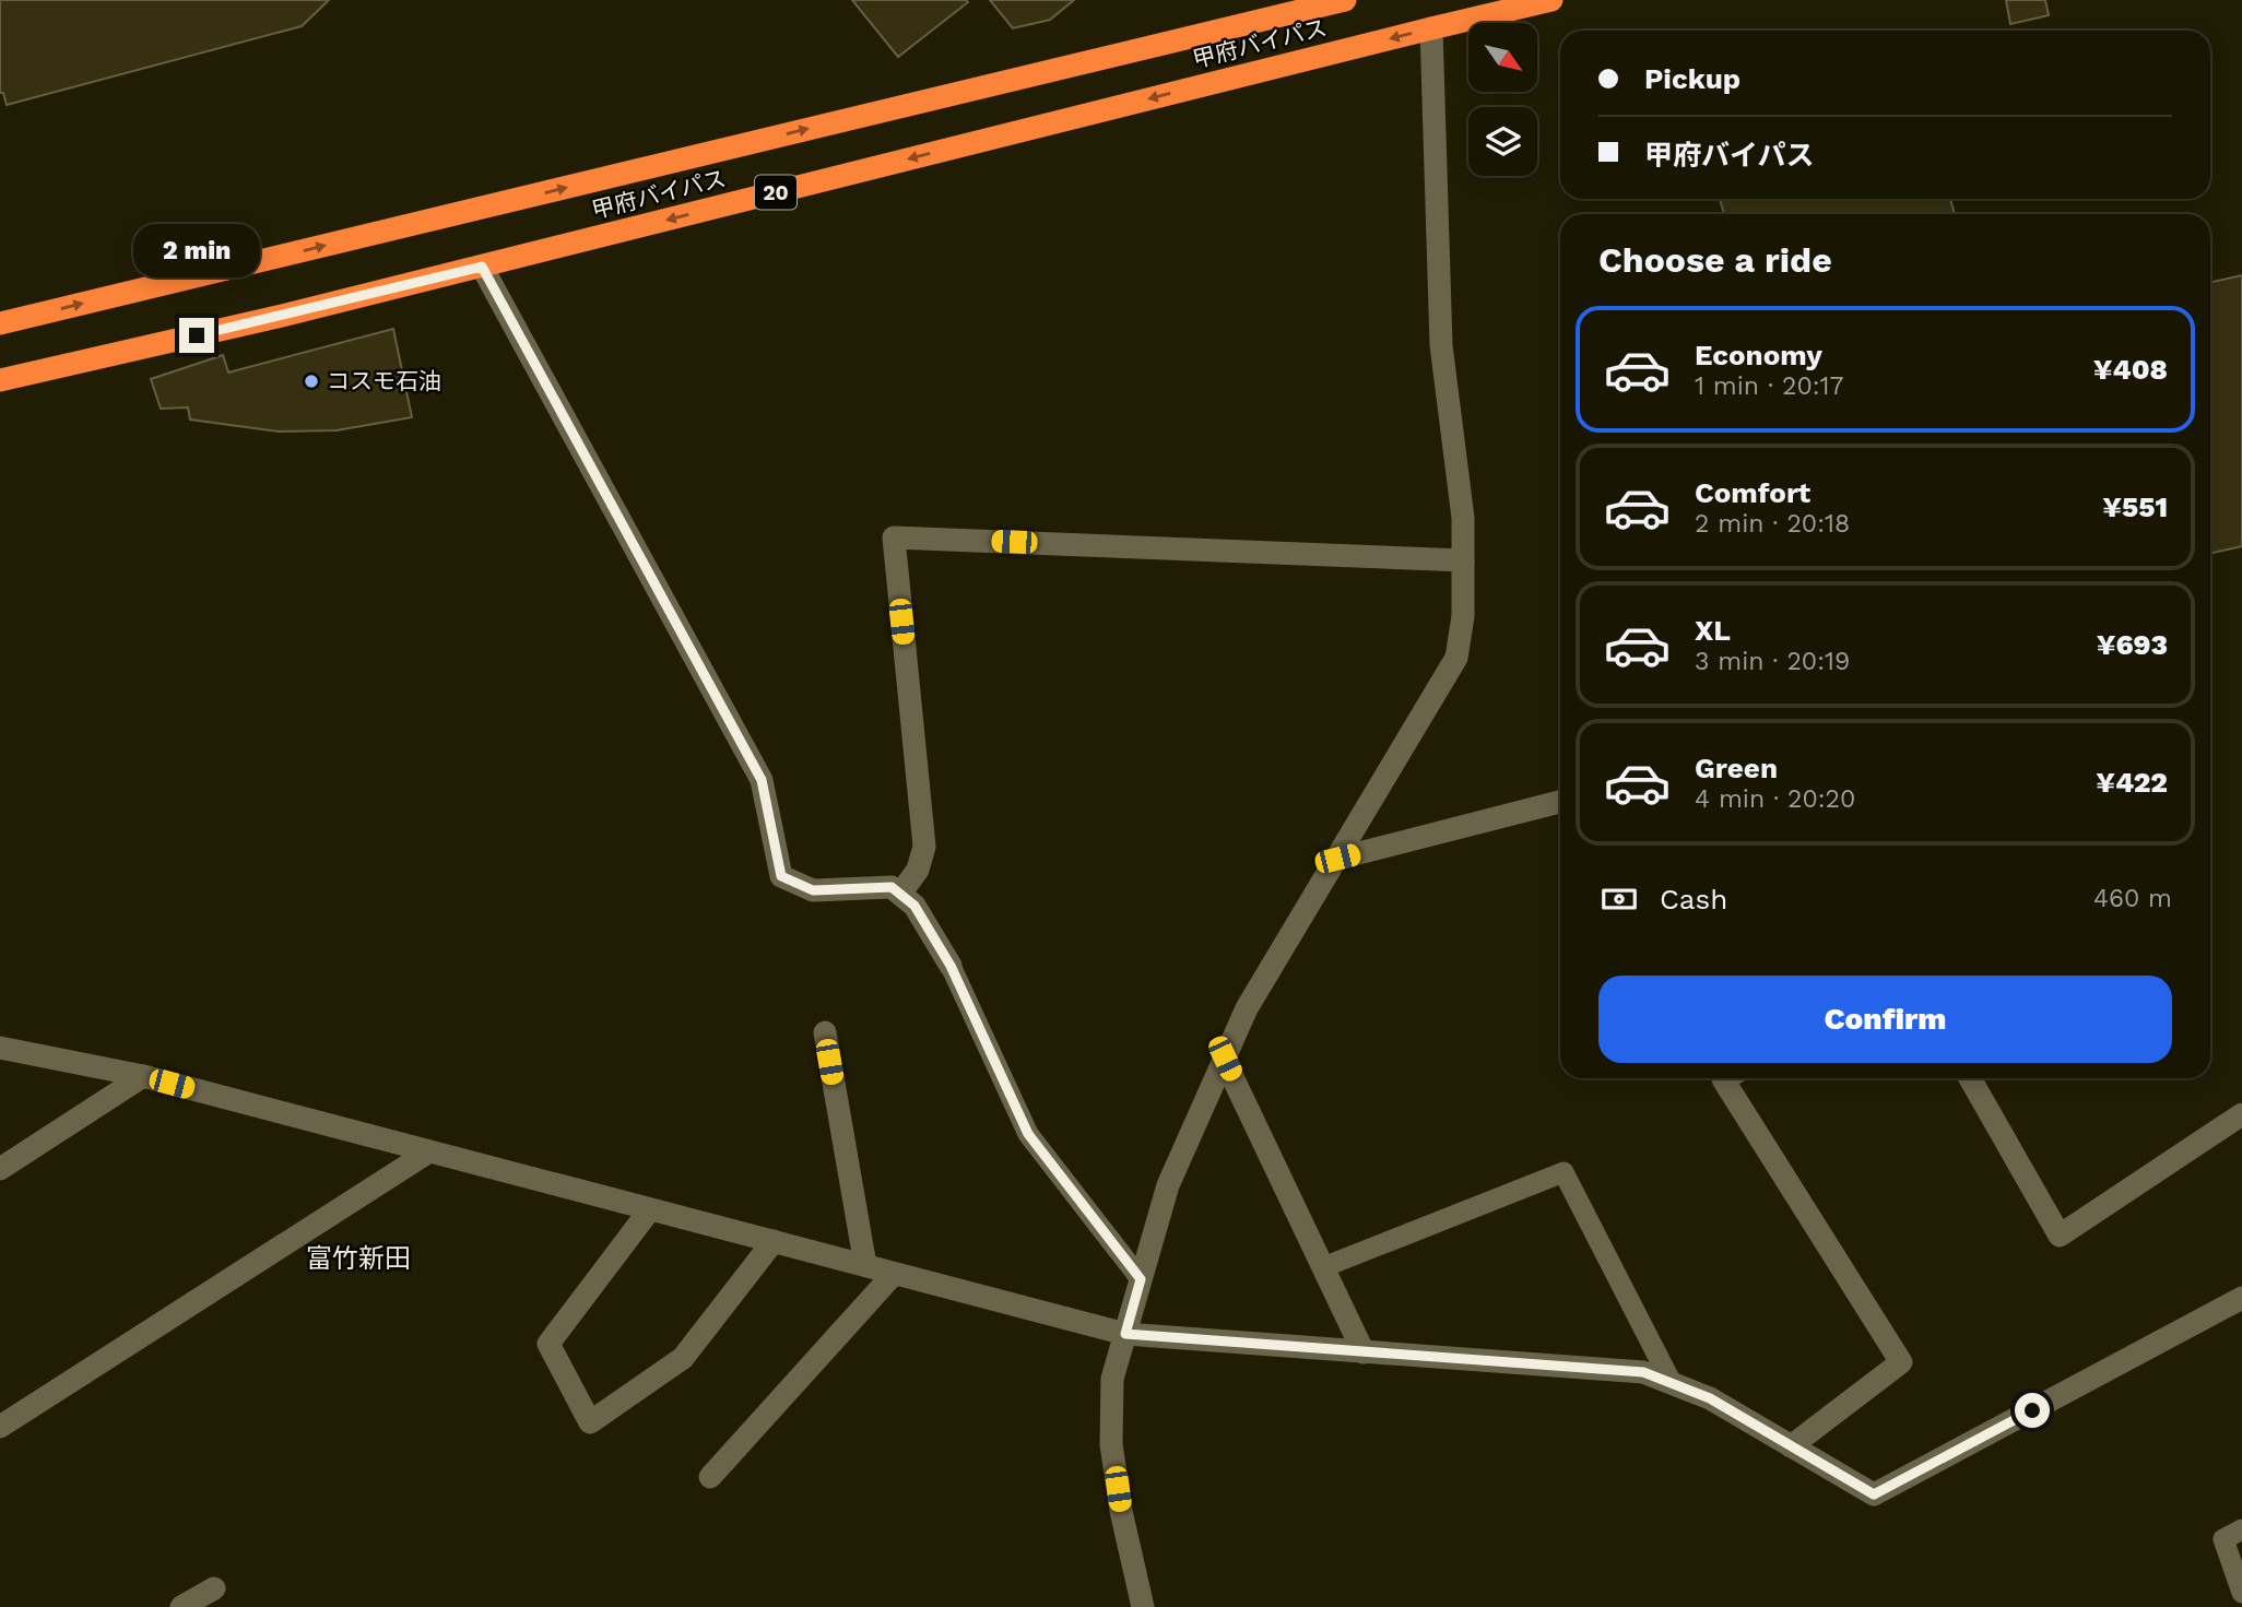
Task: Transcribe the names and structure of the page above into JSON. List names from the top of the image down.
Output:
{
  "streets": {
    "highway": ["甲府バイパス", "20"]
  },
  "districts": ["富竹新田"],
  "places": ["コスモ石油"],
  "north": "bottom right",
  "page": {
    "banner": ["Pickup", "甲府バイパス"],
    "heading": "Choose a ride",
    "bubble": "2 min",
    "list": [
      {
        "name": "Economy",
        "note": "1 min · 20:17",
        "value": "¥408"
      },
      {
        "name": "Comfort",
        "note": "2 min · 20:18",
        "value": "¥551"
      },
      {
        "name": "XL",
        "note": "3 min · 20:19",
        "value": "¥693"
      },
      {
        "name": "Green",
        "note": "4 min · 20:20",
        "value": "¥422"
      }
    ],
    "pay": ["Cash", "460 m"],
    "buttons": "Confirm"
  }
}
